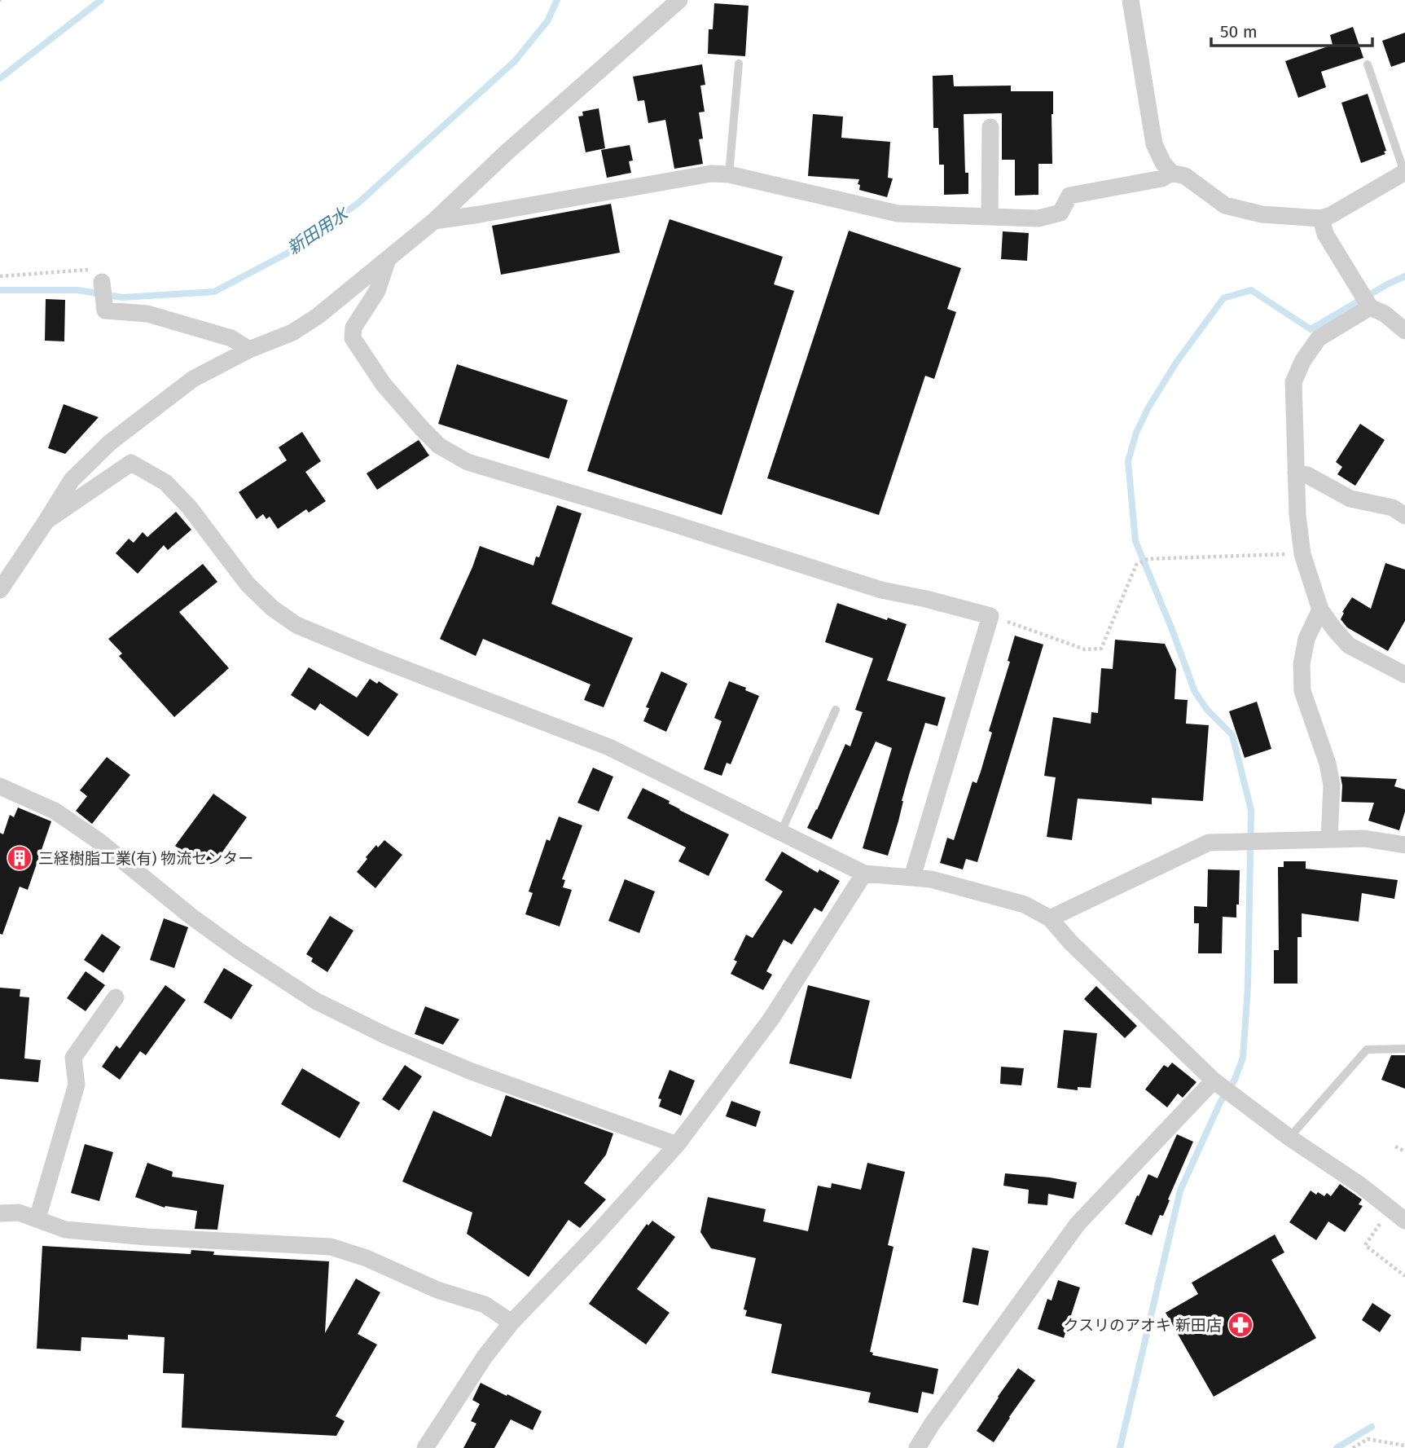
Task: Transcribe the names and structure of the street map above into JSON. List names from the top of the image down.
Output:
{
  "water": ["新田用水"],
  "places": {
    "building": ["三経樹脂工業(有) 物流センター"],
    "pharmacy": ["クスリのアオキ 新田店"]
  },
  "scale_bar": "50 m"
}
